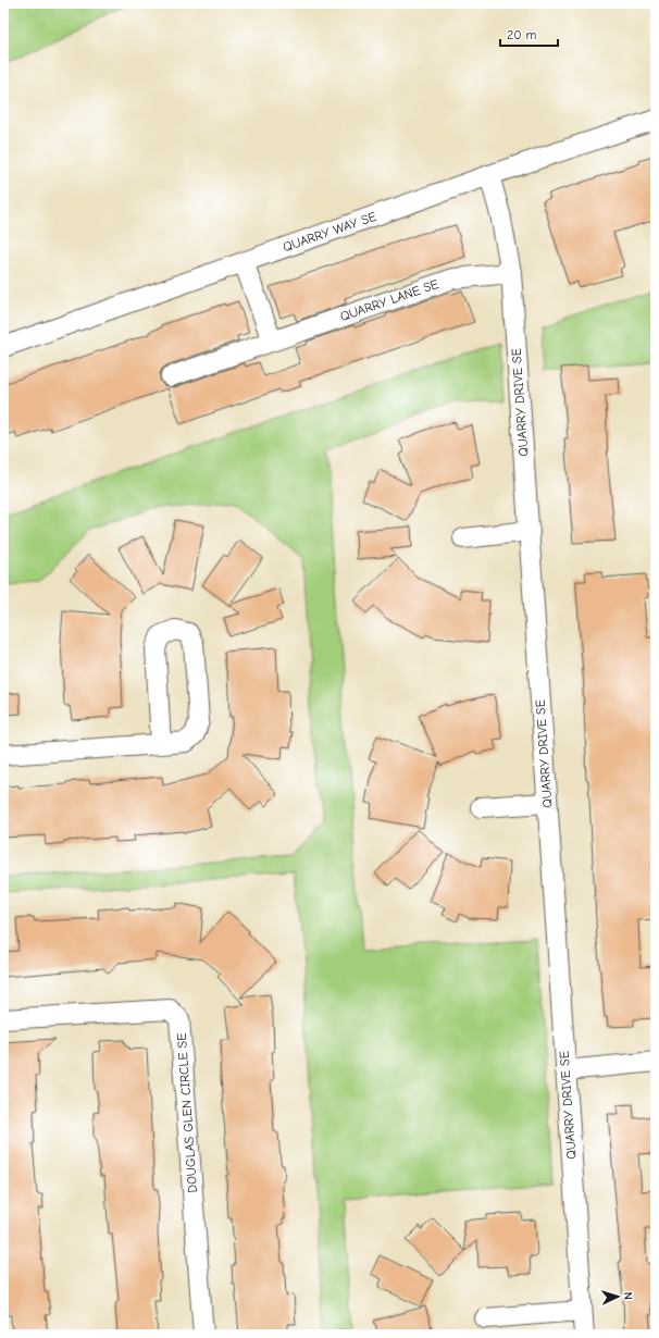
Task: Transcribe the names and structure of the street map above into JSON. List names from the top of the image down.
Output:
{
  "streets": {
    "street": [
      "QUARRY WAY SE",
      "QUARRY LANE SE",
      "QUARRY DRIVE SE",
      "DOUGLAS GLEN CIRCLE SE"
    ]
  },
  "crossings": [
    ["QUARRY WAY SE", "QUARRY DRIVE SE"],
    ["QUARRY LANE SE", "QUARRY DRIVE SE"]
  ],
  "scale_bar": "20 m",
  "north": "right"
}
